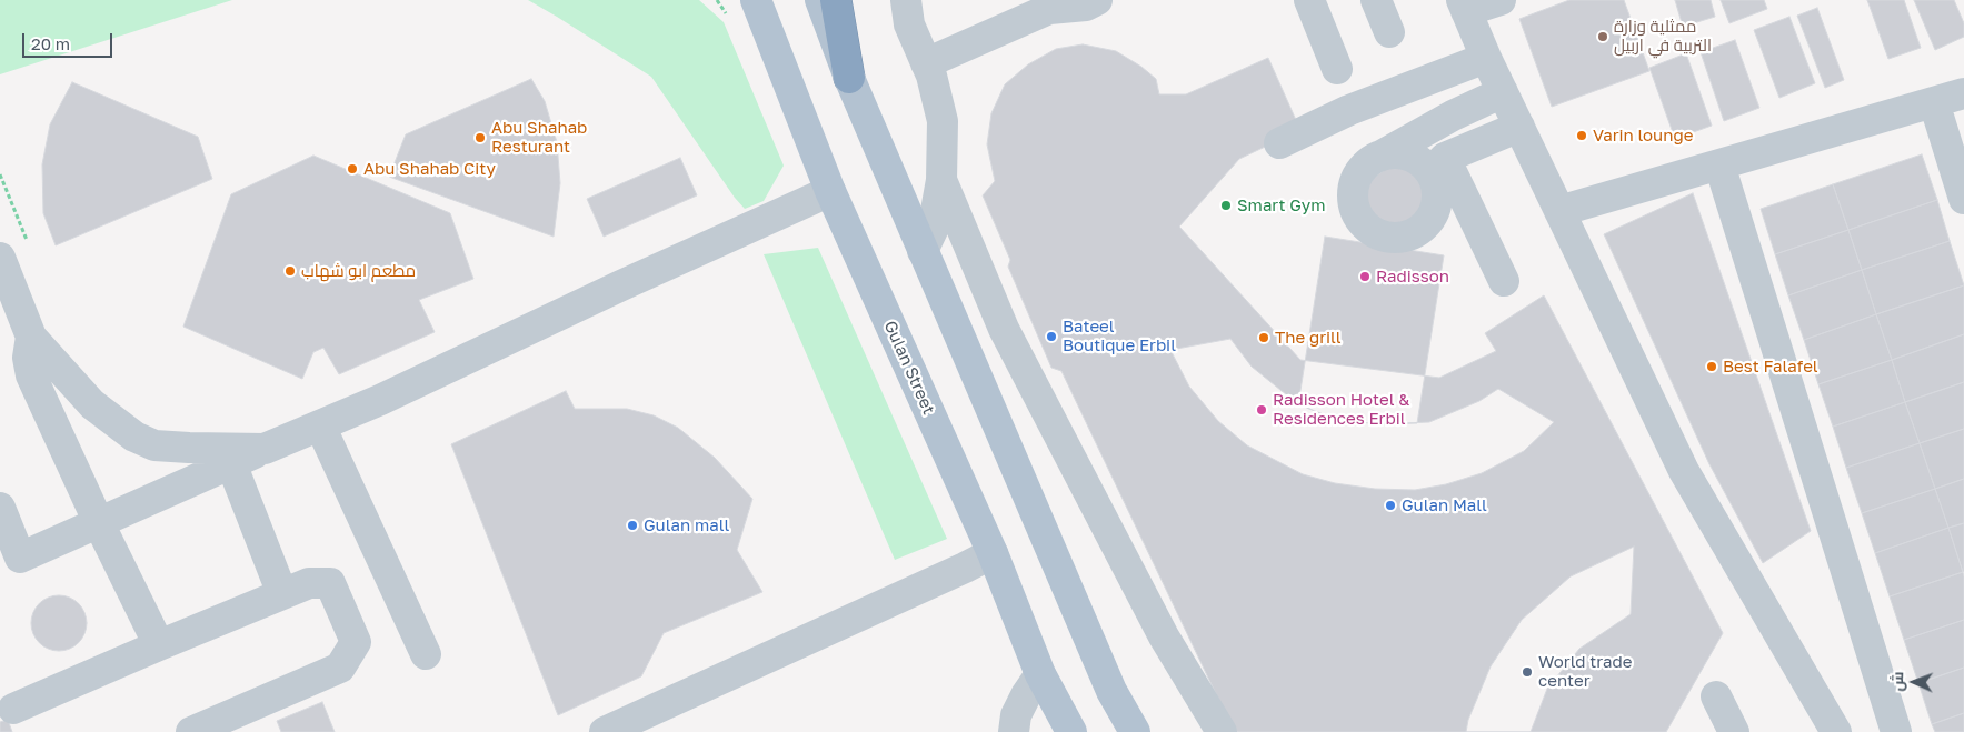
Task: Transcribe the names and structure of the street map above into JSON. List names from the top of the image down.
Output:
{
  "streets": {
    "main road": ["Gulan Street"]
  },
  "places": [
    "ممثلية وزارة التربية في اربيل",
    "Varin lounge",
    "Abu Shahab Resturant",
    "Abu Shahab City",
    "Smart Gym",
    "مطعم ابو شهاب",
    "Radisson",
    "Bateel Boutique Erbil",
    "The grill",
    "Best Falafel",
    "Radisson Hotel & Residences Erbil",
    "Gulan Mall",
    "Gulan mall",
    "World trade center"
  ],
  "scale_bar": "20 m",
  "north": "left"
}
